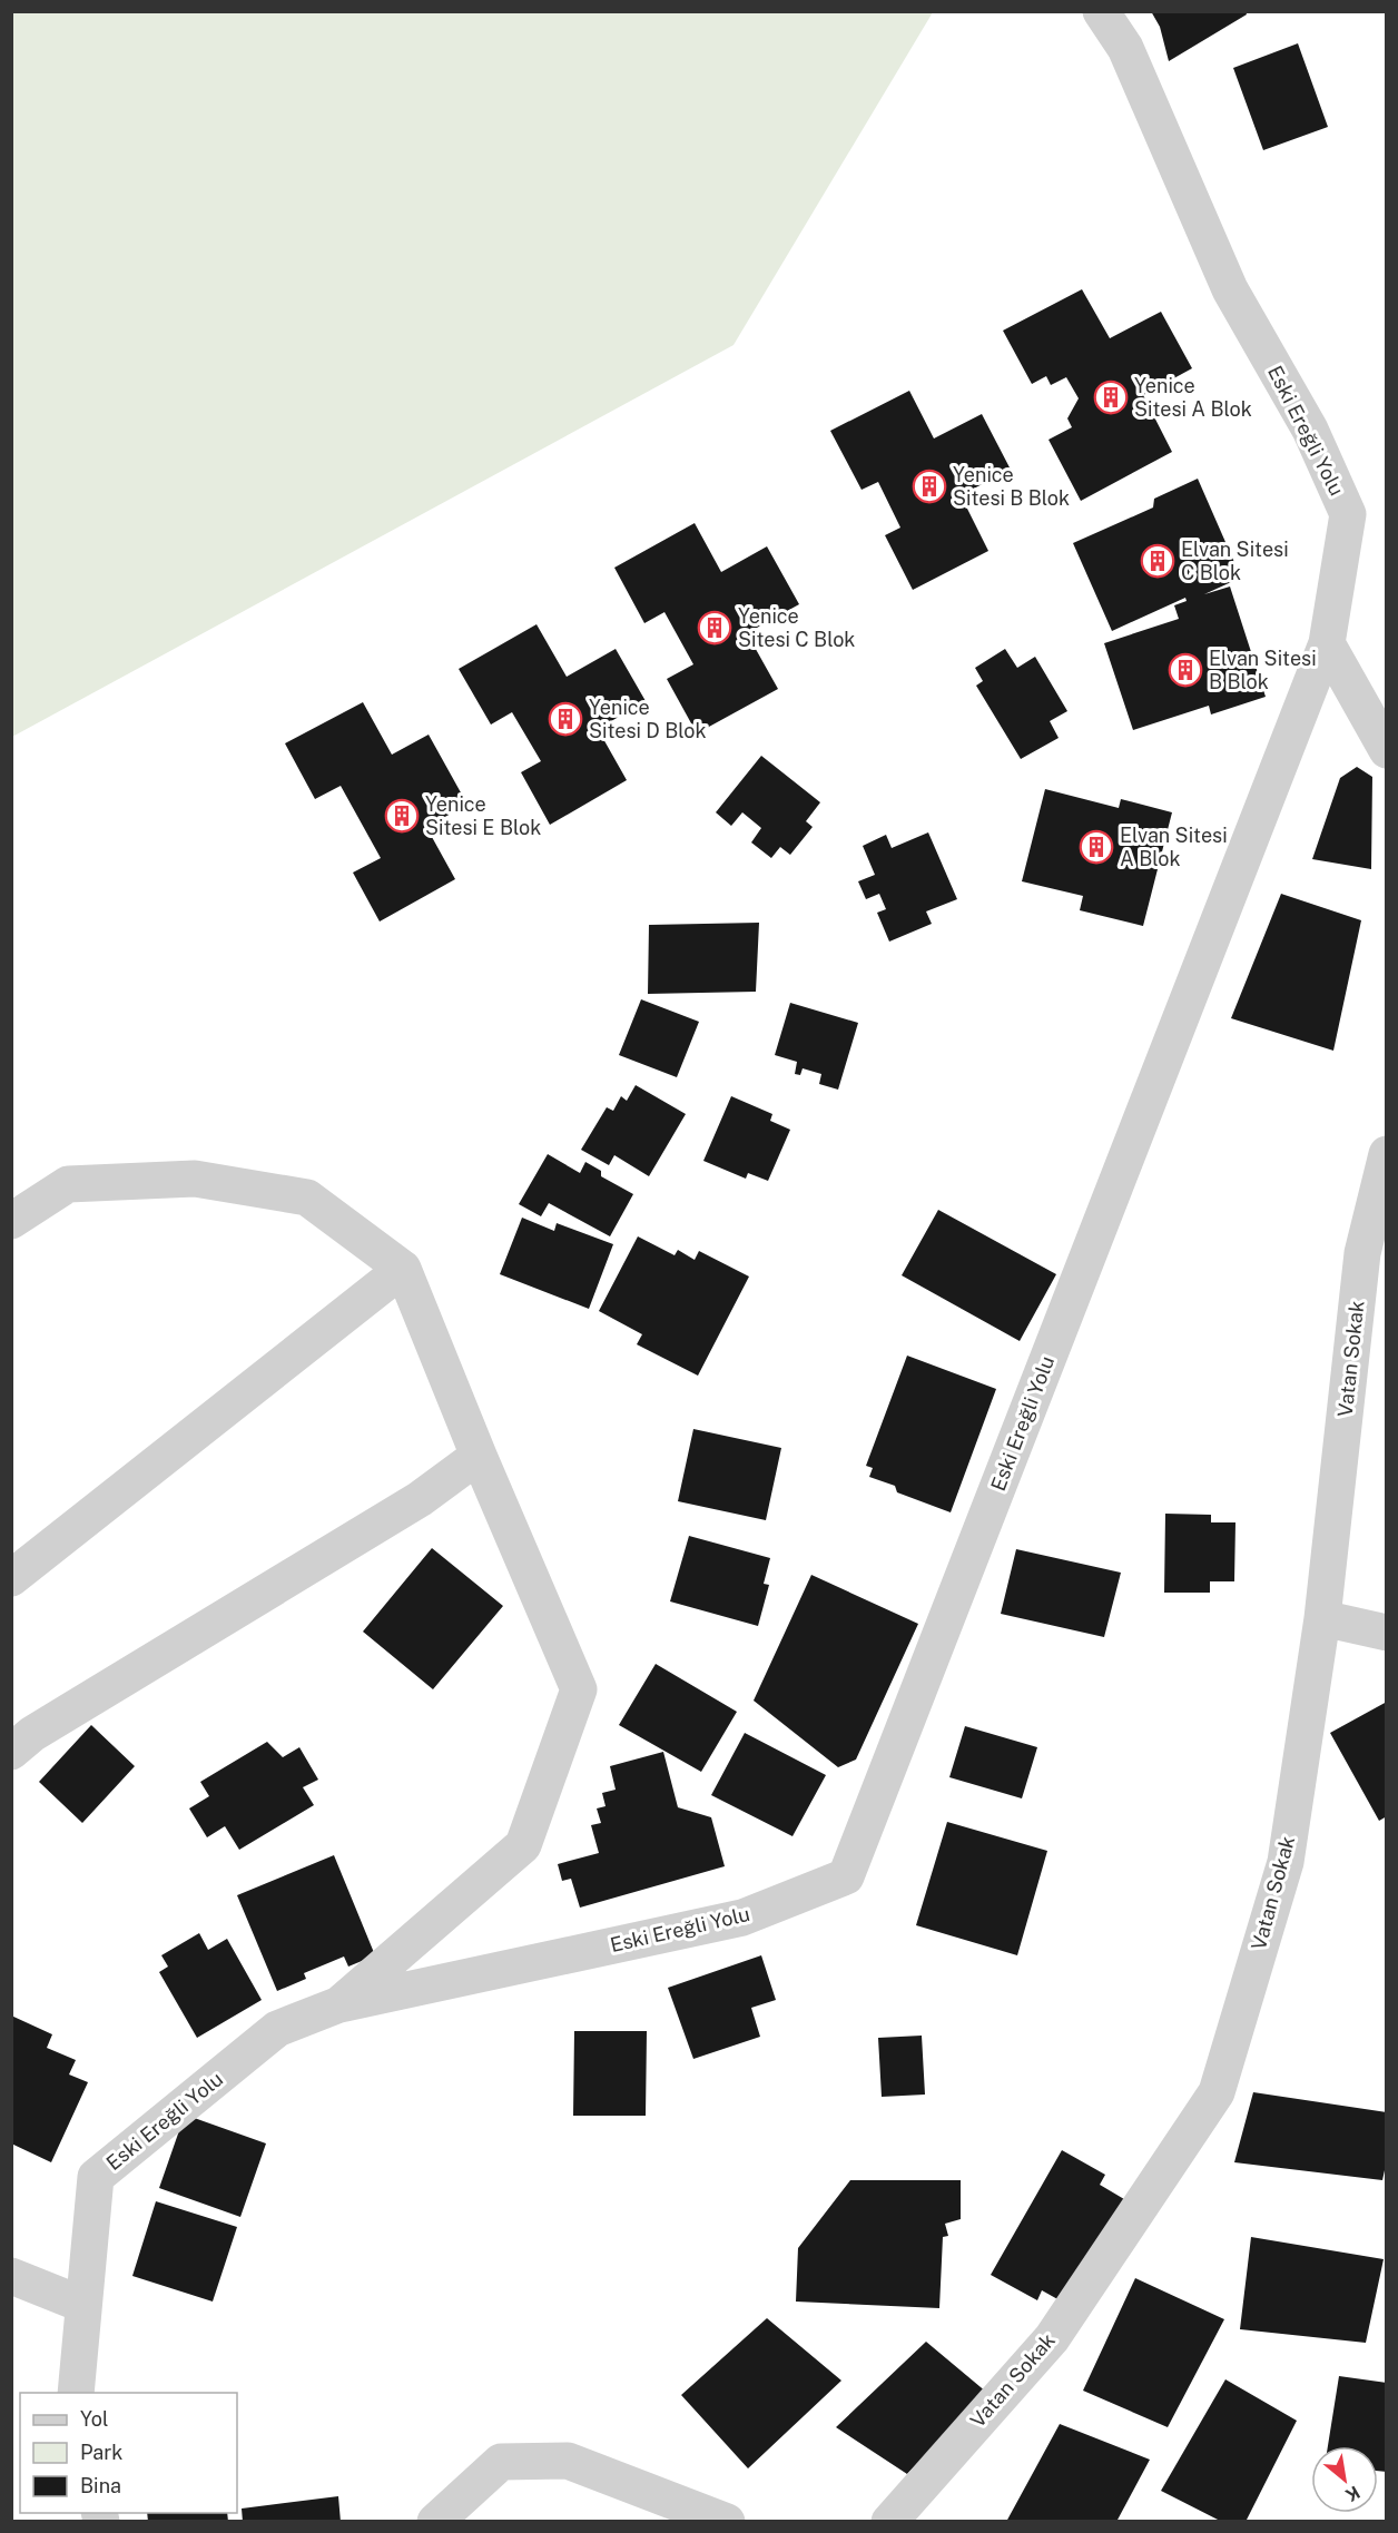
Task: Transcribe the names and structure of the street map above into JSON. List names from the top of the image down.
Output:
{
  "streets": {
    "street": ["Eski Ereğli Yolu", "Vatan Sokak"]
  },
  "places": {
    "building": [
      "Yenice Sitesi A Blok",
      "Yenice Sitesi B Blok",
      "Elvan Sitesi C Blok",
      "Yenice Sitesi C Blok",
      "Elvan Sitesi B Blok",
      "Yenice Sitesi D Blok",
      "Yenice Sitesi E Blok",
      "Elvan Sitesi A Blok"
    ]
  },
  "legend": ["Yol", "Park", "Bina"],
  "north": "bottom right"
}
